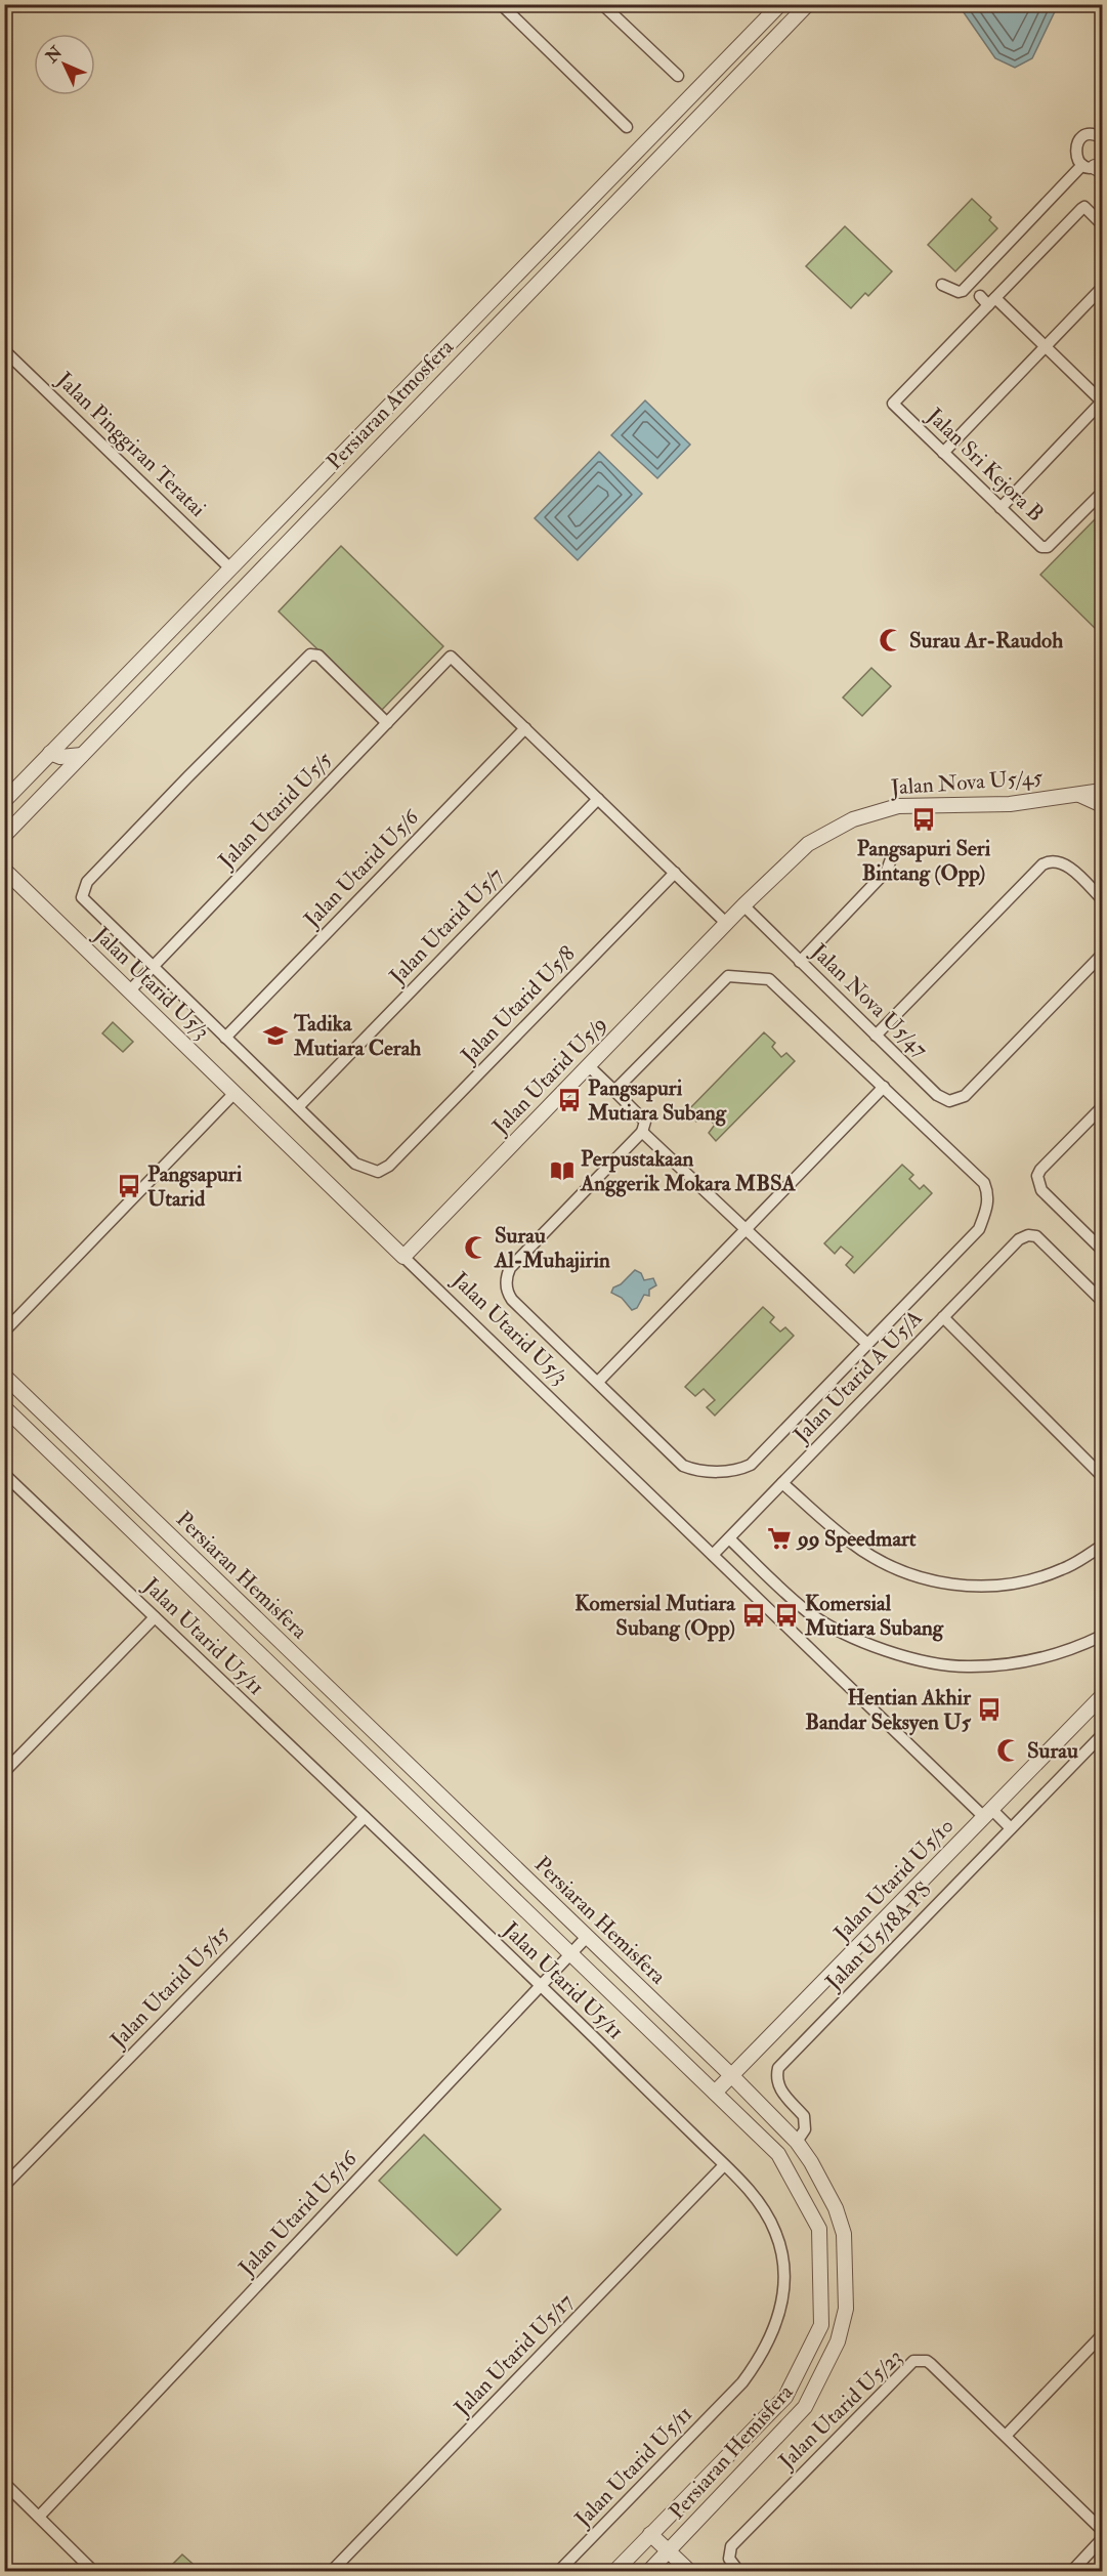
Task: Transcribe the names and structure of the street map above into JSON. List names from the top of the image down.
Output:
{
  "streets": {
    "street": [
      "Persiaran Atmosfera",
      "Jalan Pinggiran Teratai",
      "Jalan Sri Kejora B",
      "Jalan Nova U5/45",
      "Jalan Utarid U5/5",
      "Jalan Utarid U5/6",
      "Jalan Utarid U5/7",
      "Jalan Utarid U5/3",
      "Jalan Nova U5/47",
      "Jalan Utarid U5/8",
      "Jalan Utarid U5/9",
      "Jalan Utarid A U5/A",
      "Persiaran Hemisfera",
      "Jalan Utarid U5/11",
      "Jalan Utarid U5/10",
      "Jalan U5/18A PS",
      "Jalan Utarid U5/15",
      "Jalan Utarid U5/16",
      "Jalan Utarid U5/17",
      "Jalan Utarid U5/23"
    ]
  },
  "crossings": [
    ["Persiaran Atmosfera", "Jalan Pinggiran Teratai"],
    ["Jalan Nova U5/45", "Jalan Nova U5/47"],
    ["Jalan Nova U5/45", "Jalan Utarid U5/9"],
    ["Jalan Utarid U5/5", "Jalan Utarid U5/6"],
    ["Jalan Utarid U5/5", "Jalan Utarid U5/3"],
    ["Jalan Utarid U5/7", "Jalan Utarid U5/8"],
    ["Jalan Utarid U5/3", "Jalan Utarid U5/9"],
    ["Jalan Utarid U5/3", "Jalan Utarid A U5/A"],
    ["Jalan Utarid U5/3", "Jalan Utarid U5/10"],
    ["Jalan Utarid U5/3", "Jalan U5/18A PS"],
    ["Persiaran Hemisfera", "Jalan Utarid U5/10"],
    ["Persiaran Hemisfera", "Jalan U5/18A PS"],
    ["Persiaran Hemisfera", "Jalan Utarid U5/16"],
    ["Jalan Utarid U5/11", "Jalan Utarid U5/15"],
    ["Jalan Utarid U5/11", "Jalan Utarid U5/16"],
    ["Jalan Utarid U5/11", "Jalan Utarid U5/17"]
  ],
  "places": {
    "mosque": ["Surau Ar-Raudoh", "Surau Al-Muhajirin", "Surau"],
    "bus stop": [
      "Pangsapuri Seri Bintang (Opp)",
      "Pangsapuri Mutiara Subang",
      "Pangsapuri Utarid",
      "Komersial Mutiara Subang (Opp)",
      "Komersial Mutiara Subang",
      "Hentian Akhir Bandar Seksyen U5"
    ],
    "school or university": ["Tadika Mutiara Cerah"],
    "library": ["Perpustakaan Anggerik Mokara MBSA"],
    "supermarket": ["99 Speedmart"]
  },
  "north": "top left"
}
